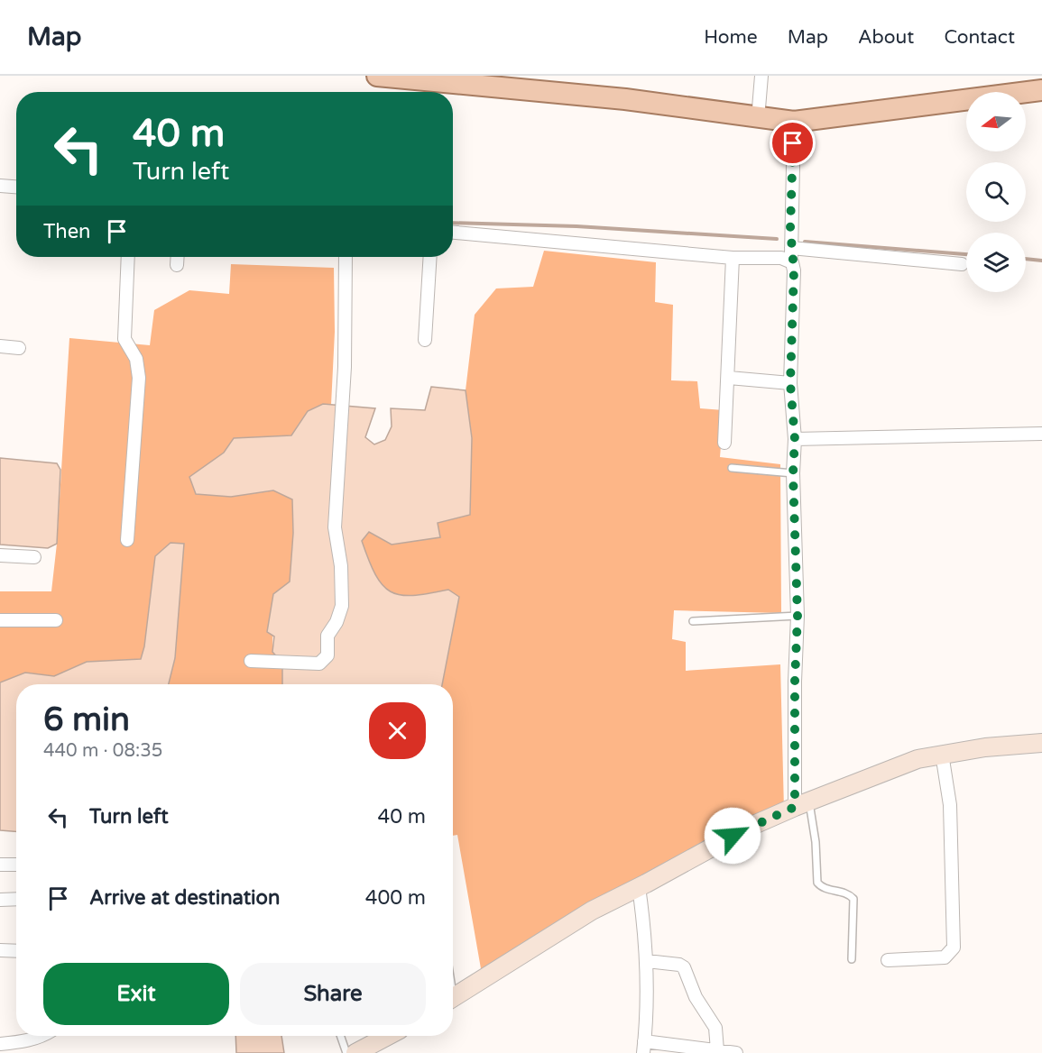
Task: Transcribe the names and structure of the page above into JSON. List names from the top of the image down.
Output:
{
  "north": "left",
  "page": {
    "header": "Map",
    "nav": [
      "Home",
      "Map",
      "About",
      "Contact"
    ],
    "turn": ["40 m", "Turn left"],
    "then": "Then",
    "heading": ["6 min", "440 m · 08:35"],
    "list": [
      {
        "name": "Turn left",
        "value": "40 m"
      },
      {
        "name": "Arrive at destination",
        "value": "400 m"
      }
    ],
    "buttons": ["Exit", "Share"]
  }
}
